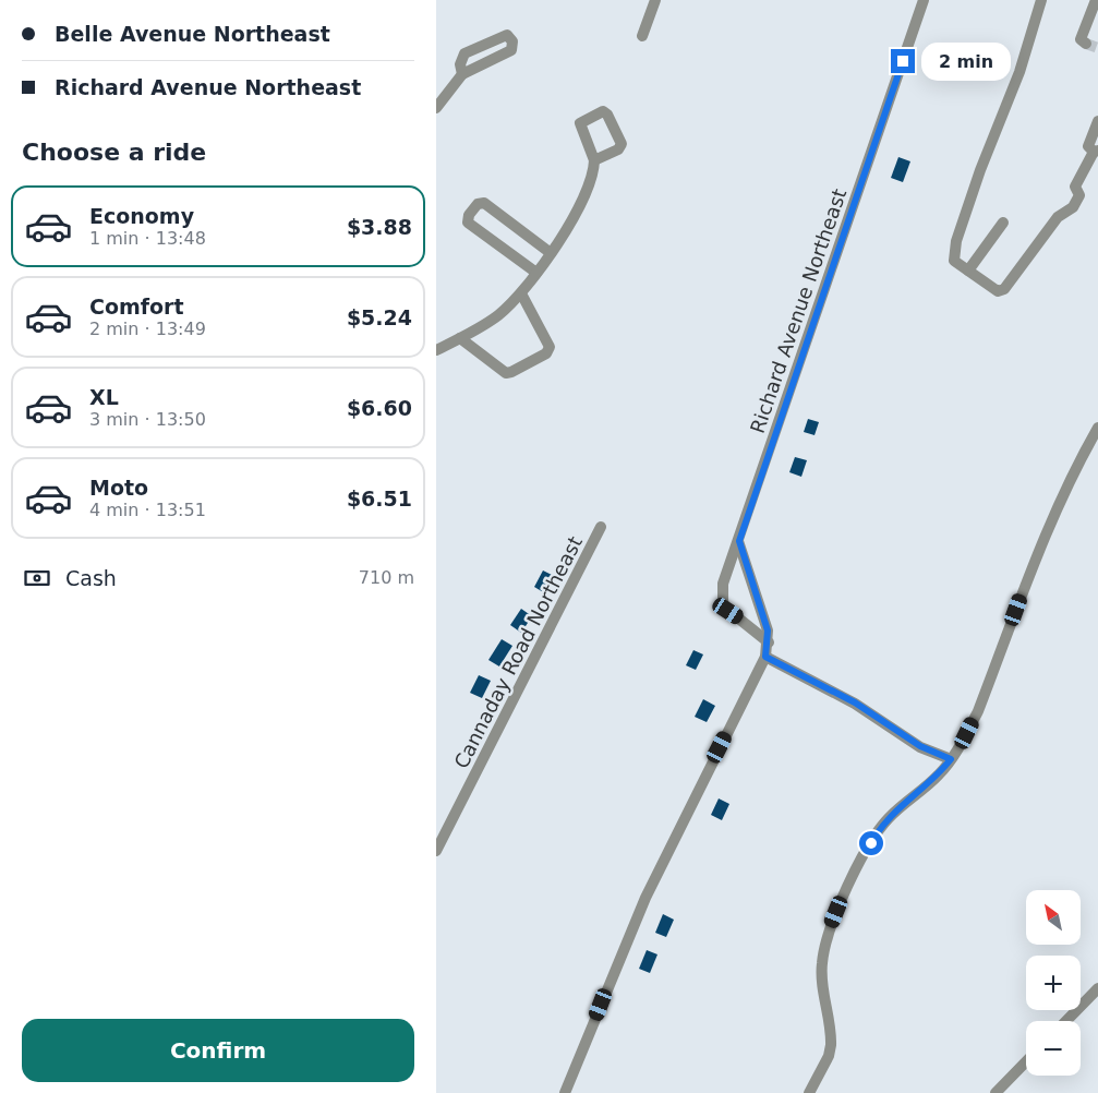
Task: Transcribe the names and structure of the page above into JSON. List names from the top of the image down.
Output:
{
  "streets": {
    "street": ["Richard Avenue Northeast", "Cannaday Road Northeast"]
  },
  "north": "top left",
  "page": {
    "banner": ["Belle Avenue Northeast", "Richard Avenue Northeast"],
    "bubble": "2 min",
    "heading": "Choose a ride",
    "list": [
      {
        "name": "Economy",
        "note": "1 min · 13:48",
        "value": "$3.88"
      },
      {
        "name": "Comfort",
        "note": "2 min · 13:49",
        "value": "$5.24"
      },
      {
        "name": "XL",
        "note": "3 min · 13:50",
        "value": "$6.60"
      },
      {
        "name": "Moto",
        "note": "4 min · 13:51",
        "value": "$6.51"
      }
    ],
    "pay": ["Cash", "710 m"],
    "map_buttons": ["+", "−"],
    "buttons": "Confirm"
  }
}
